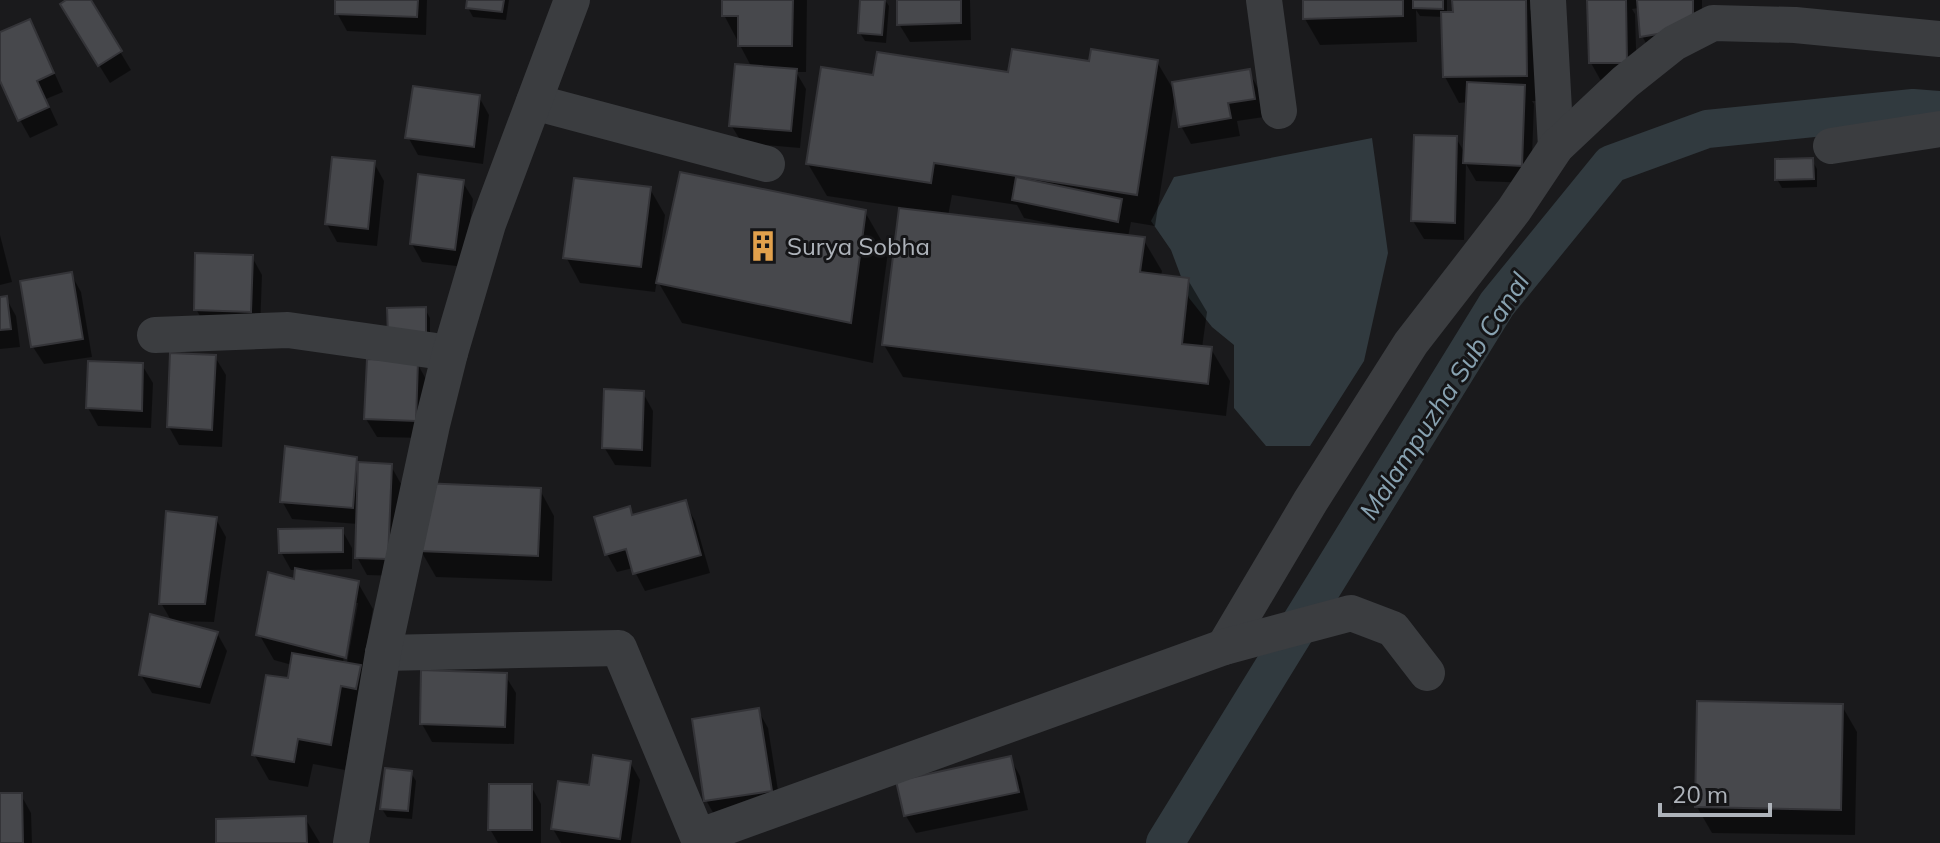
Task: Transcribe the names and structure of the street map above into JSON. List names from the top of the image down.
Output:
{
  "water": ["Malampuzha Sub Canal"],
  "places": {
    "building": ["Surya Sobha"]
  },
  "scale_bar": "20 m"
}
